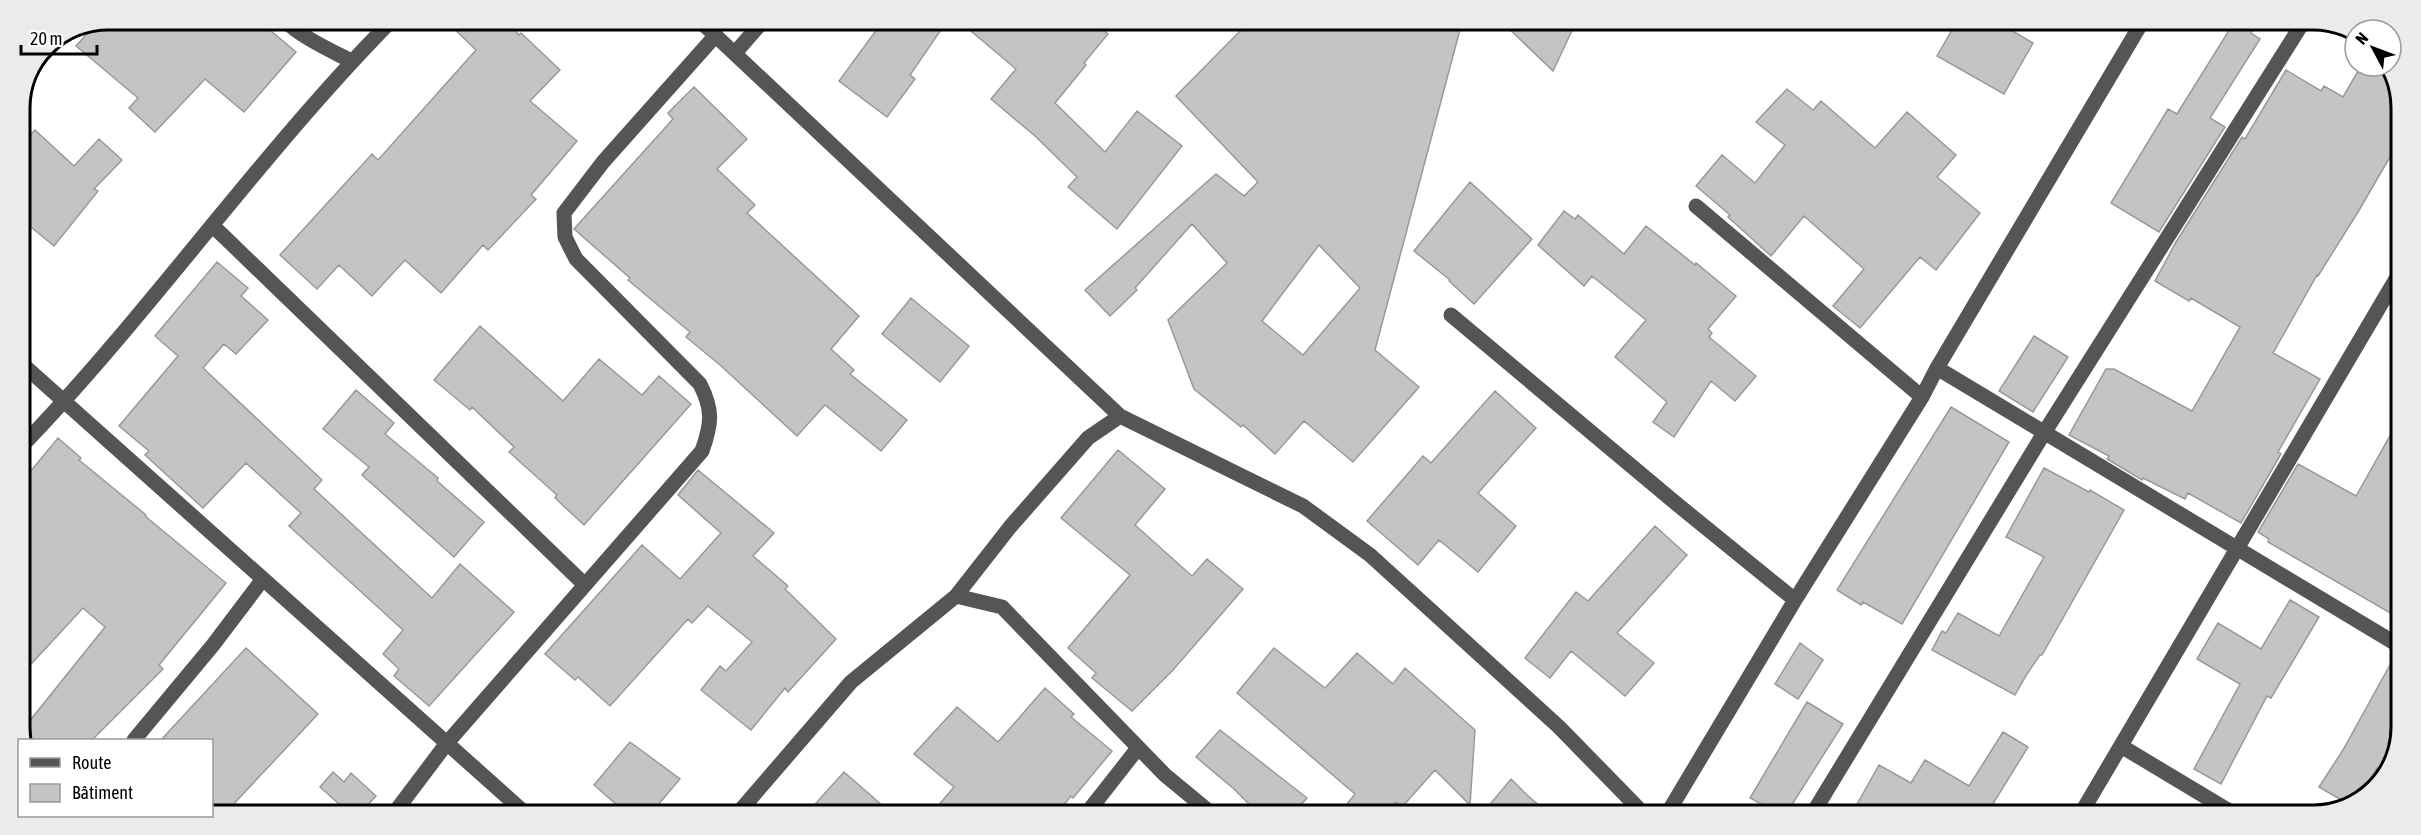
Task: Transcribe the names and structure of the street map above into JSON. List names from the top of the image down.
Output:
{
  "legend": ["Route", "Bâtiment"],
  "scale_bar": "20 m",
  "north": "top left"
}
